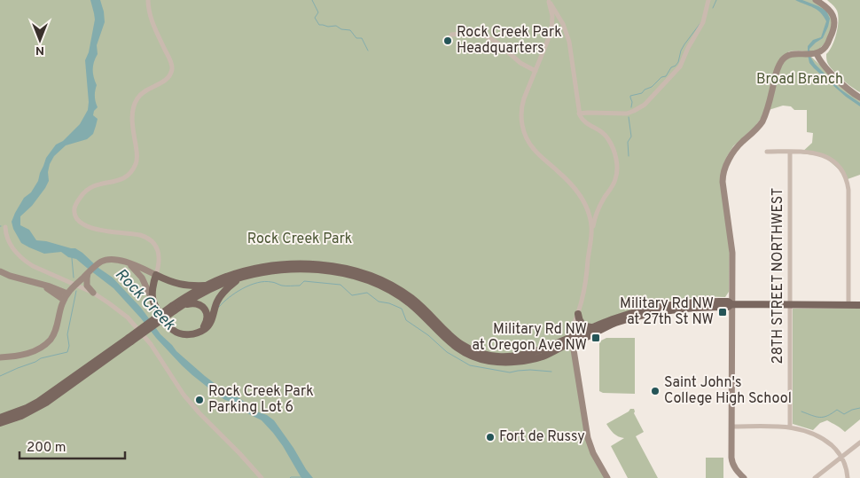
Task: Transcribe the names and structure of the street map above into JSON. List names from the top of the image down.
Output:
{
  "streets": {
    "street": ["28TH STREET NORTHWEST"]
  },
  "water": ["Rock Creek"],
  "parks": ["Broad Branch", "Rock Creek Park"],
  "places": {
    "other": [
      "Rock Creek Park Headquarters",
      "Saint John's College High School",
      "Rock Creek Park Parking Lot 6",
      "Fort de Russy"
    ],
    "transit": ["Military Rd NW at 27th St NW", "Military Rd NW at Oregon Ave NW"]
  },
  "scale_bar": "200 m",
  "north": "bottom"
}
